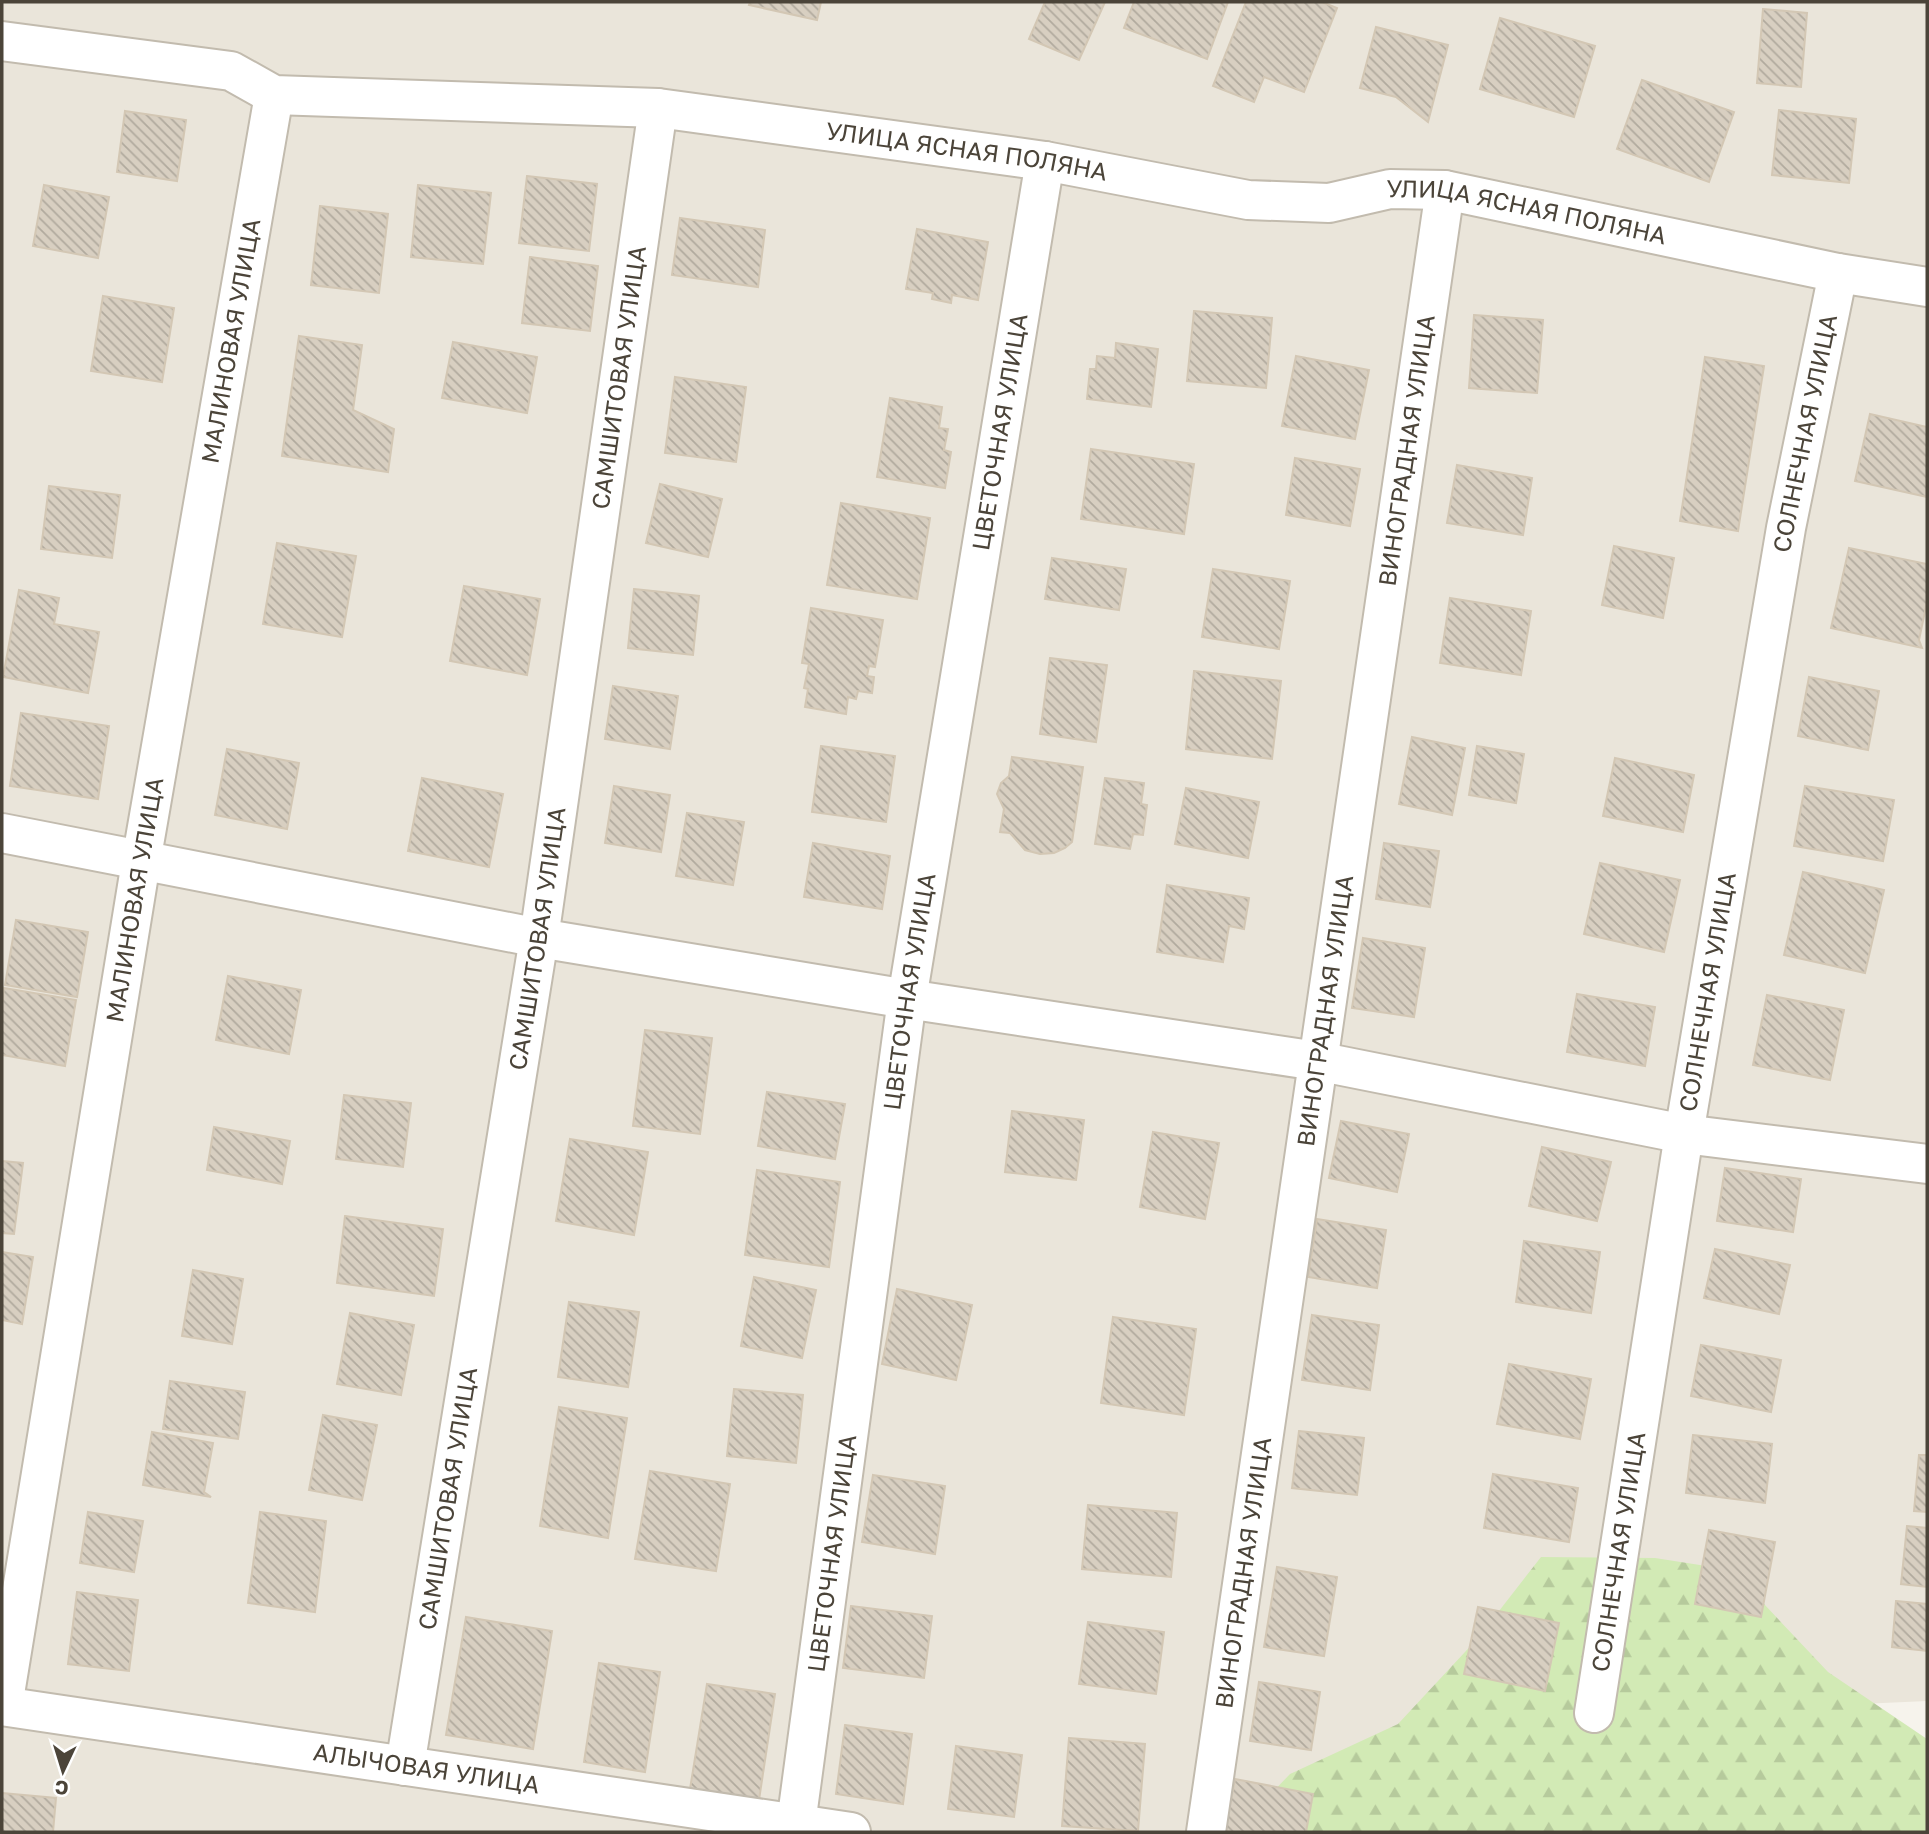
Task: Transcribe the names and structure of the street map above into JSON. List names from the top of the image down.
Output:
{
  "streets": {
    "street": [
      "УЛИЦА ЯСНАЯ ПОЛЯНА",
      "МАЛИНОВАЯ УЛИЦА",
      "САМШИТОВАЯ УЛИЦА",
      "ЦВЕТОЧНАЯ УЛИЦА",
      "СОЛНЕЧНАЯ УЛИЦА",
      "ВИНОГРАДНАЯ УЛИЦА",
      "АЛЫЧОВАЯ УЛИЦА"
    ]
  },
  "crossings": [
    ["УЛИЦА ЯСНАЯ ПОЛЯНА", "МАЛИНОВАЯ УЛИЦА"],
    ["УЛИЦА ЯСНАЯ ПОЛЯНА", "САМШИТОВАЯ УЛИЦА"],
    ["УЛИЦА ЯСНАЯ ПОЛЯНА", "ЦВЕТОЧНАЯ УЛИЦА"],
    ["УЛИЦА ЯСНАЯ ПОЛЯНА", "СОЛНЕЧНАЯ УЛИЦА"],
    ["УЛИЦА ЯСНАЯ ПОЛЯНА", "ВИНОГРАДНАЯ УЛИЦА"],
    ["МАЛИНОВАЯ УЛИЦА", "АЛЫЧОВАЯ УЛИЦА"],
    ["САМШИТОВАЯ УЛИЦА", "АЛЫЧОВАЯ УЛИЦА"],
    ["ЦВЕТОЧНАЯ УЛИЦА", "АЛЫЧОВАЯ УЛИЦА"]
  ],
  "north": "bottom"
}
